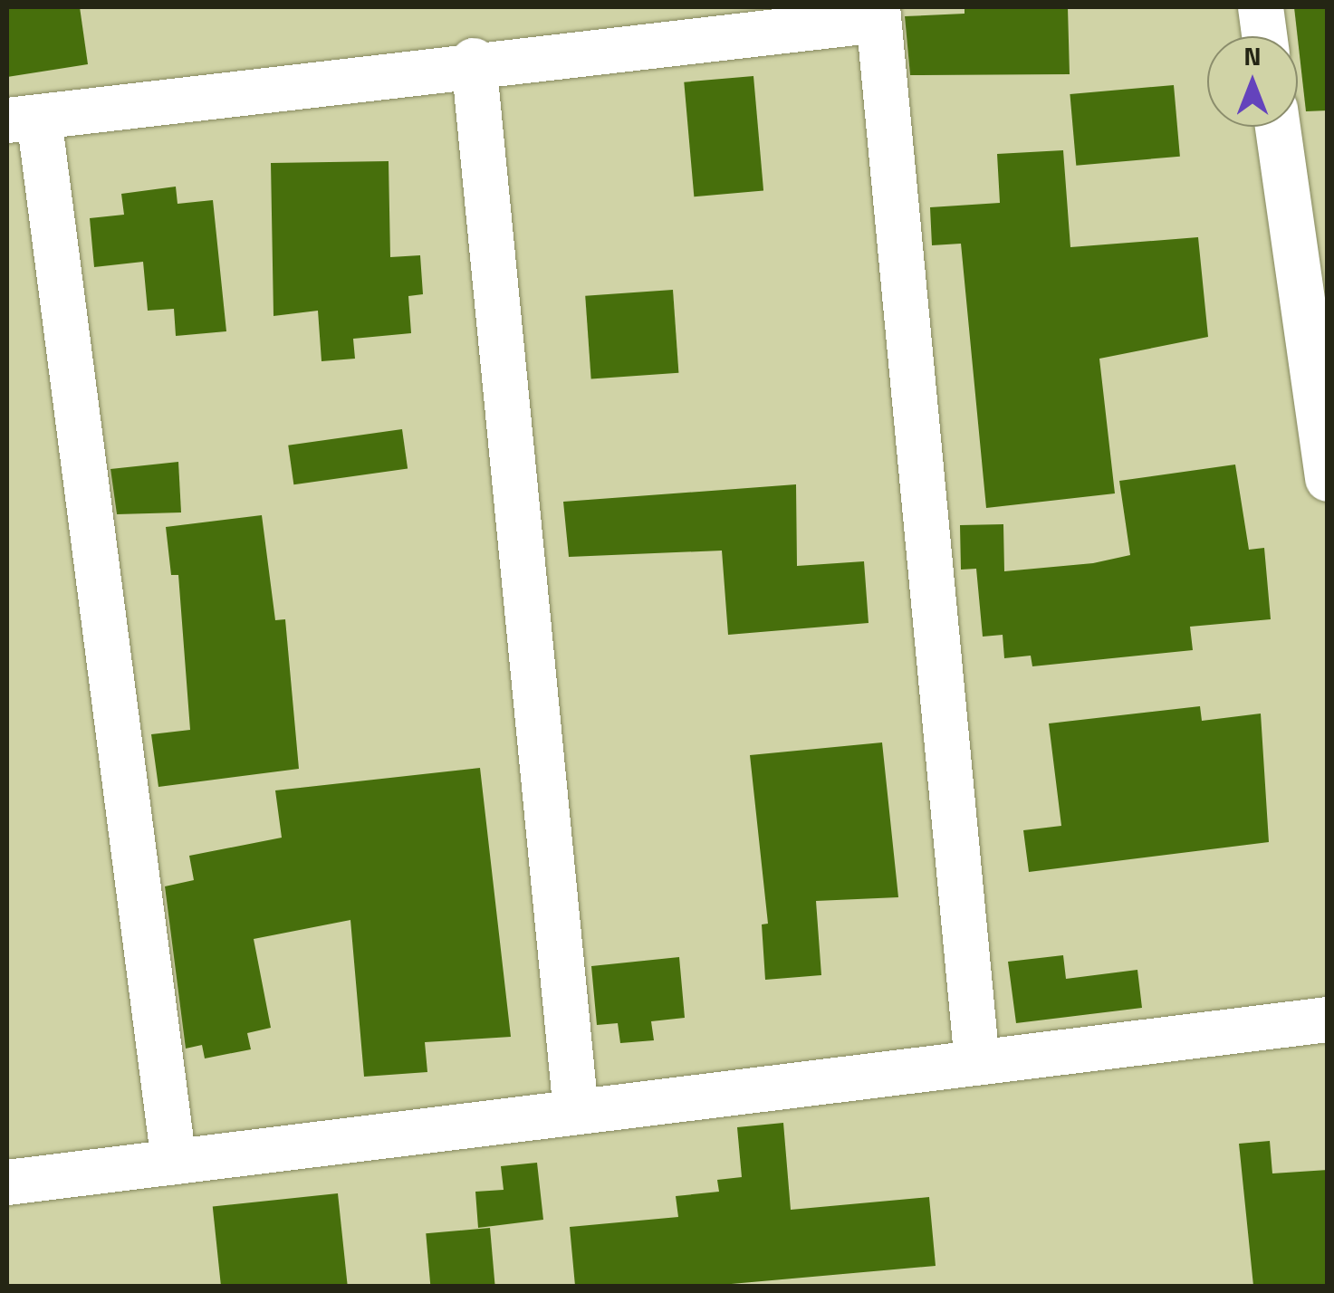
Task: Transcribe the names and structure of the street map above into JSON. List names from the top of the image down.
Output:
{
  "north": "top"
}
